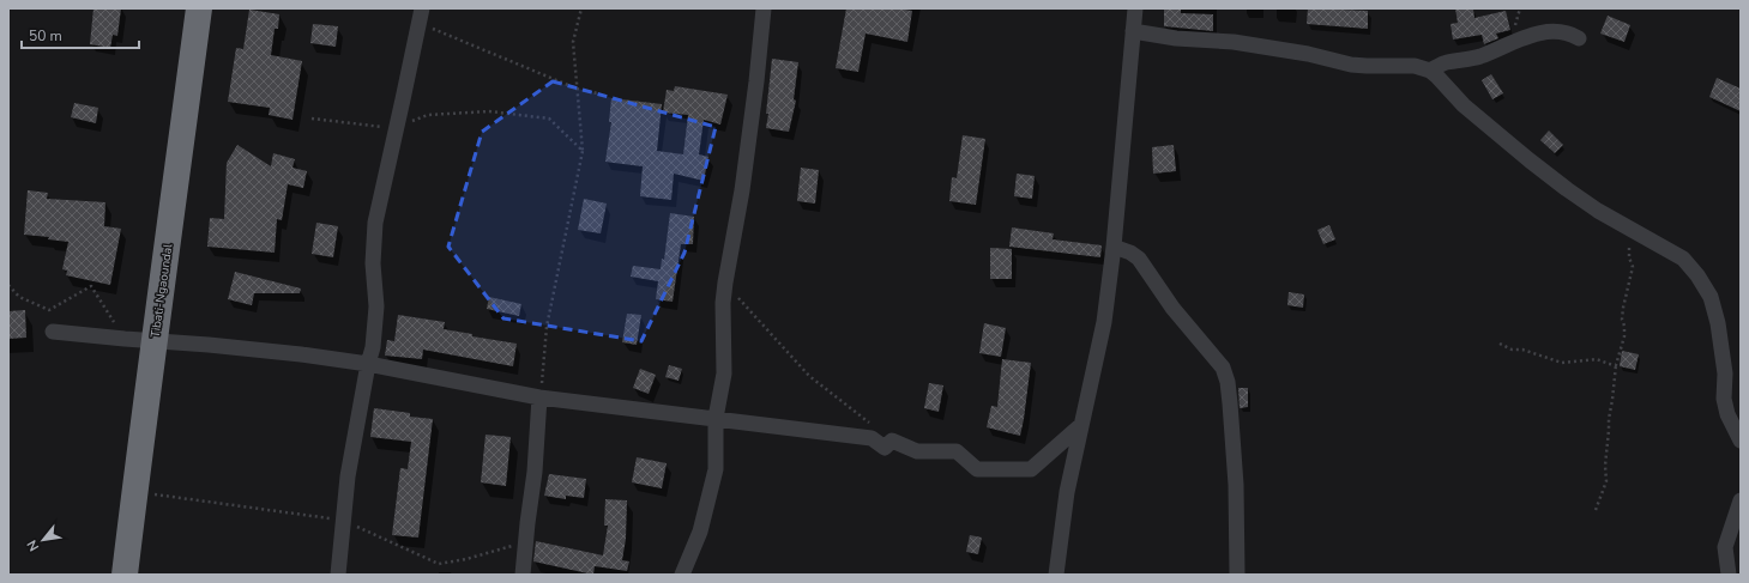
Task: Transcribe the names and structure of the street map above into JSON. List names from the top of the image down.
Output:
{
  "streets": {
    "highway": ["Tibati-Ngaoundal"]
  },
  "scale_bar": "50 m",
  "north": "bottom left"
}
